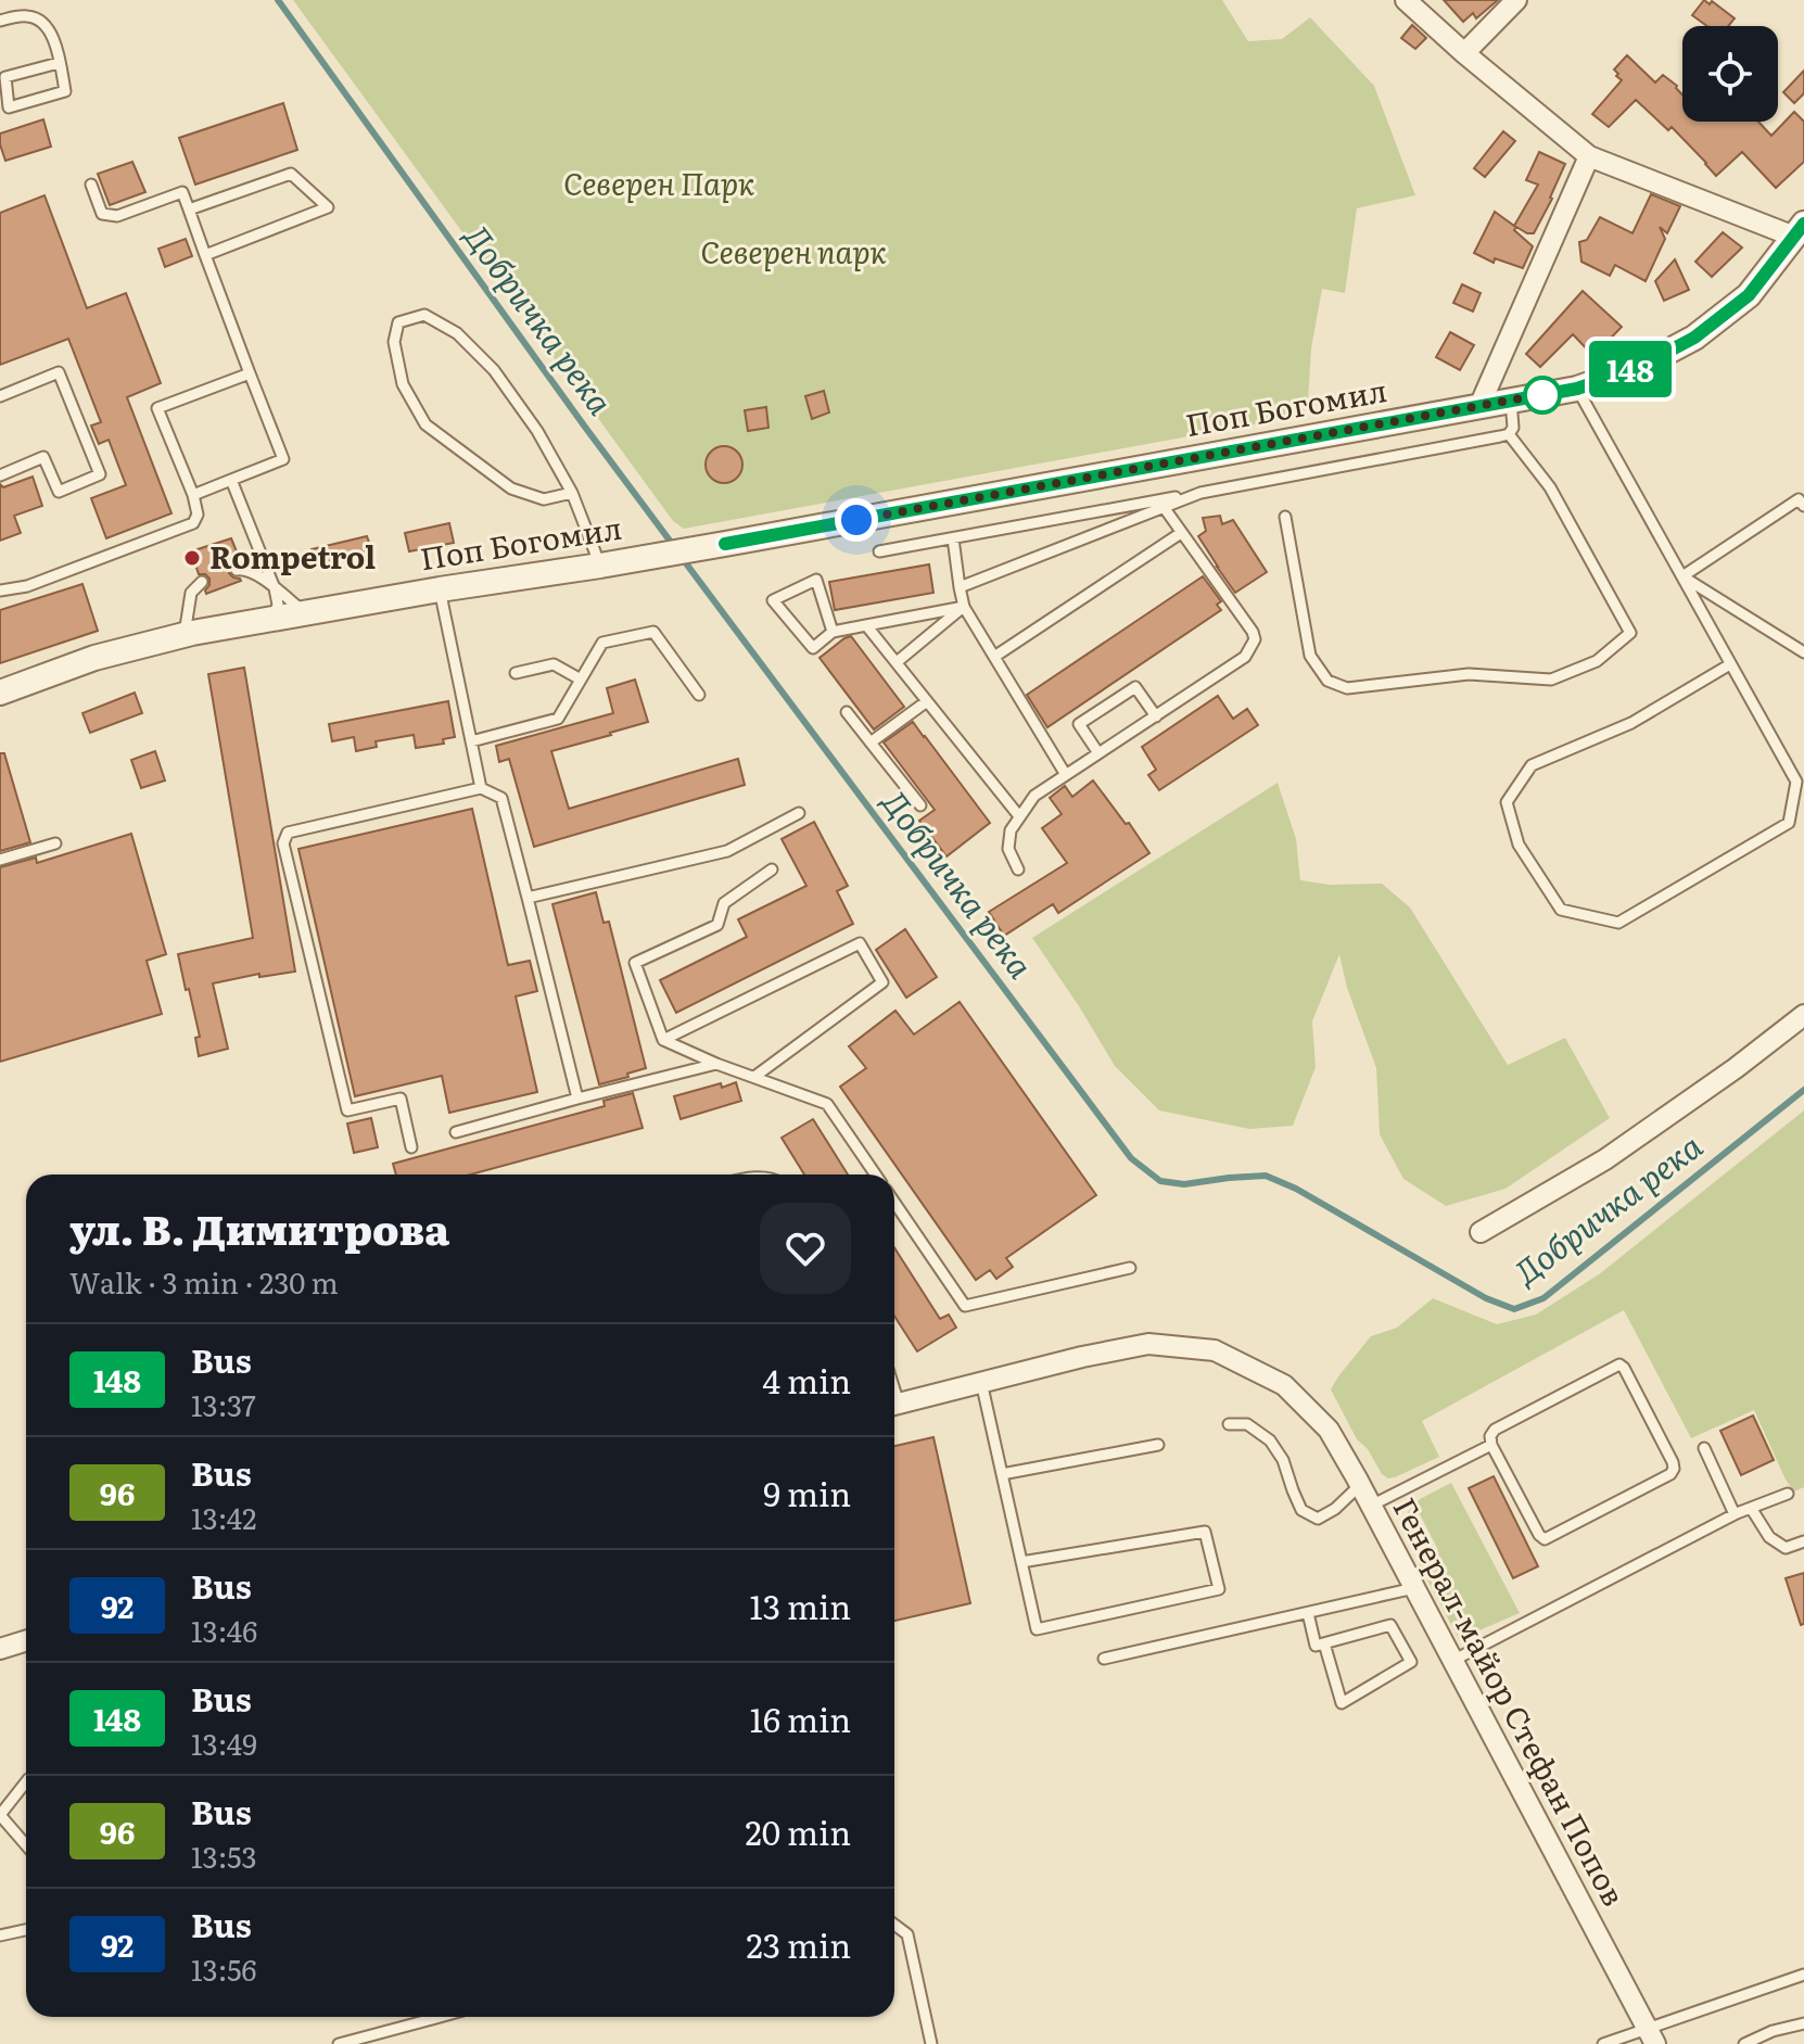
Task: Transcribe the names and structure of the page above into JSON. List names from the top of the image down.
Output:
{
  "streets": {
    "street": ["Поп Богомил", "Генерал-майор Стефан Попов"]
  },
  "water": ["Добричка река"],
  "parks": ["Северен Парк", "Северен парк"],
  "places": ["Rompetrol"],
  "lines": ["bus line 148"],
  "page": {
    "on_map": "148",
    "heading": ["ул. В. Димитрова", "Walk · 3 min · 230 m"],
    "list": [
      {
        "mark": "148",
        "name": "Bus",
        "note": "13:37",
        "value": "4 min"
      },
      {
        "mark": "96",
        "name": "Bus",
        "note": "13:42",
        "value": "9 min"
      },
      {
        "mark": "92",
        "name": "Bus",
        "note": "13:46",
        "value": "13 min"
      },
      {
        "mark": "148",
        "name": "Bus",
        "note": "13:49",
        "value": "16 min"
      },
      {
        "mark": "96",
        "name": "Bus",
        "note": "13:53",
        "value": "20 min"
      },
      {
        "mark": "92",
        "name": "Bus",
        "note": "13:56",
        "value": "23 min"
      }
    ]
  }
}
